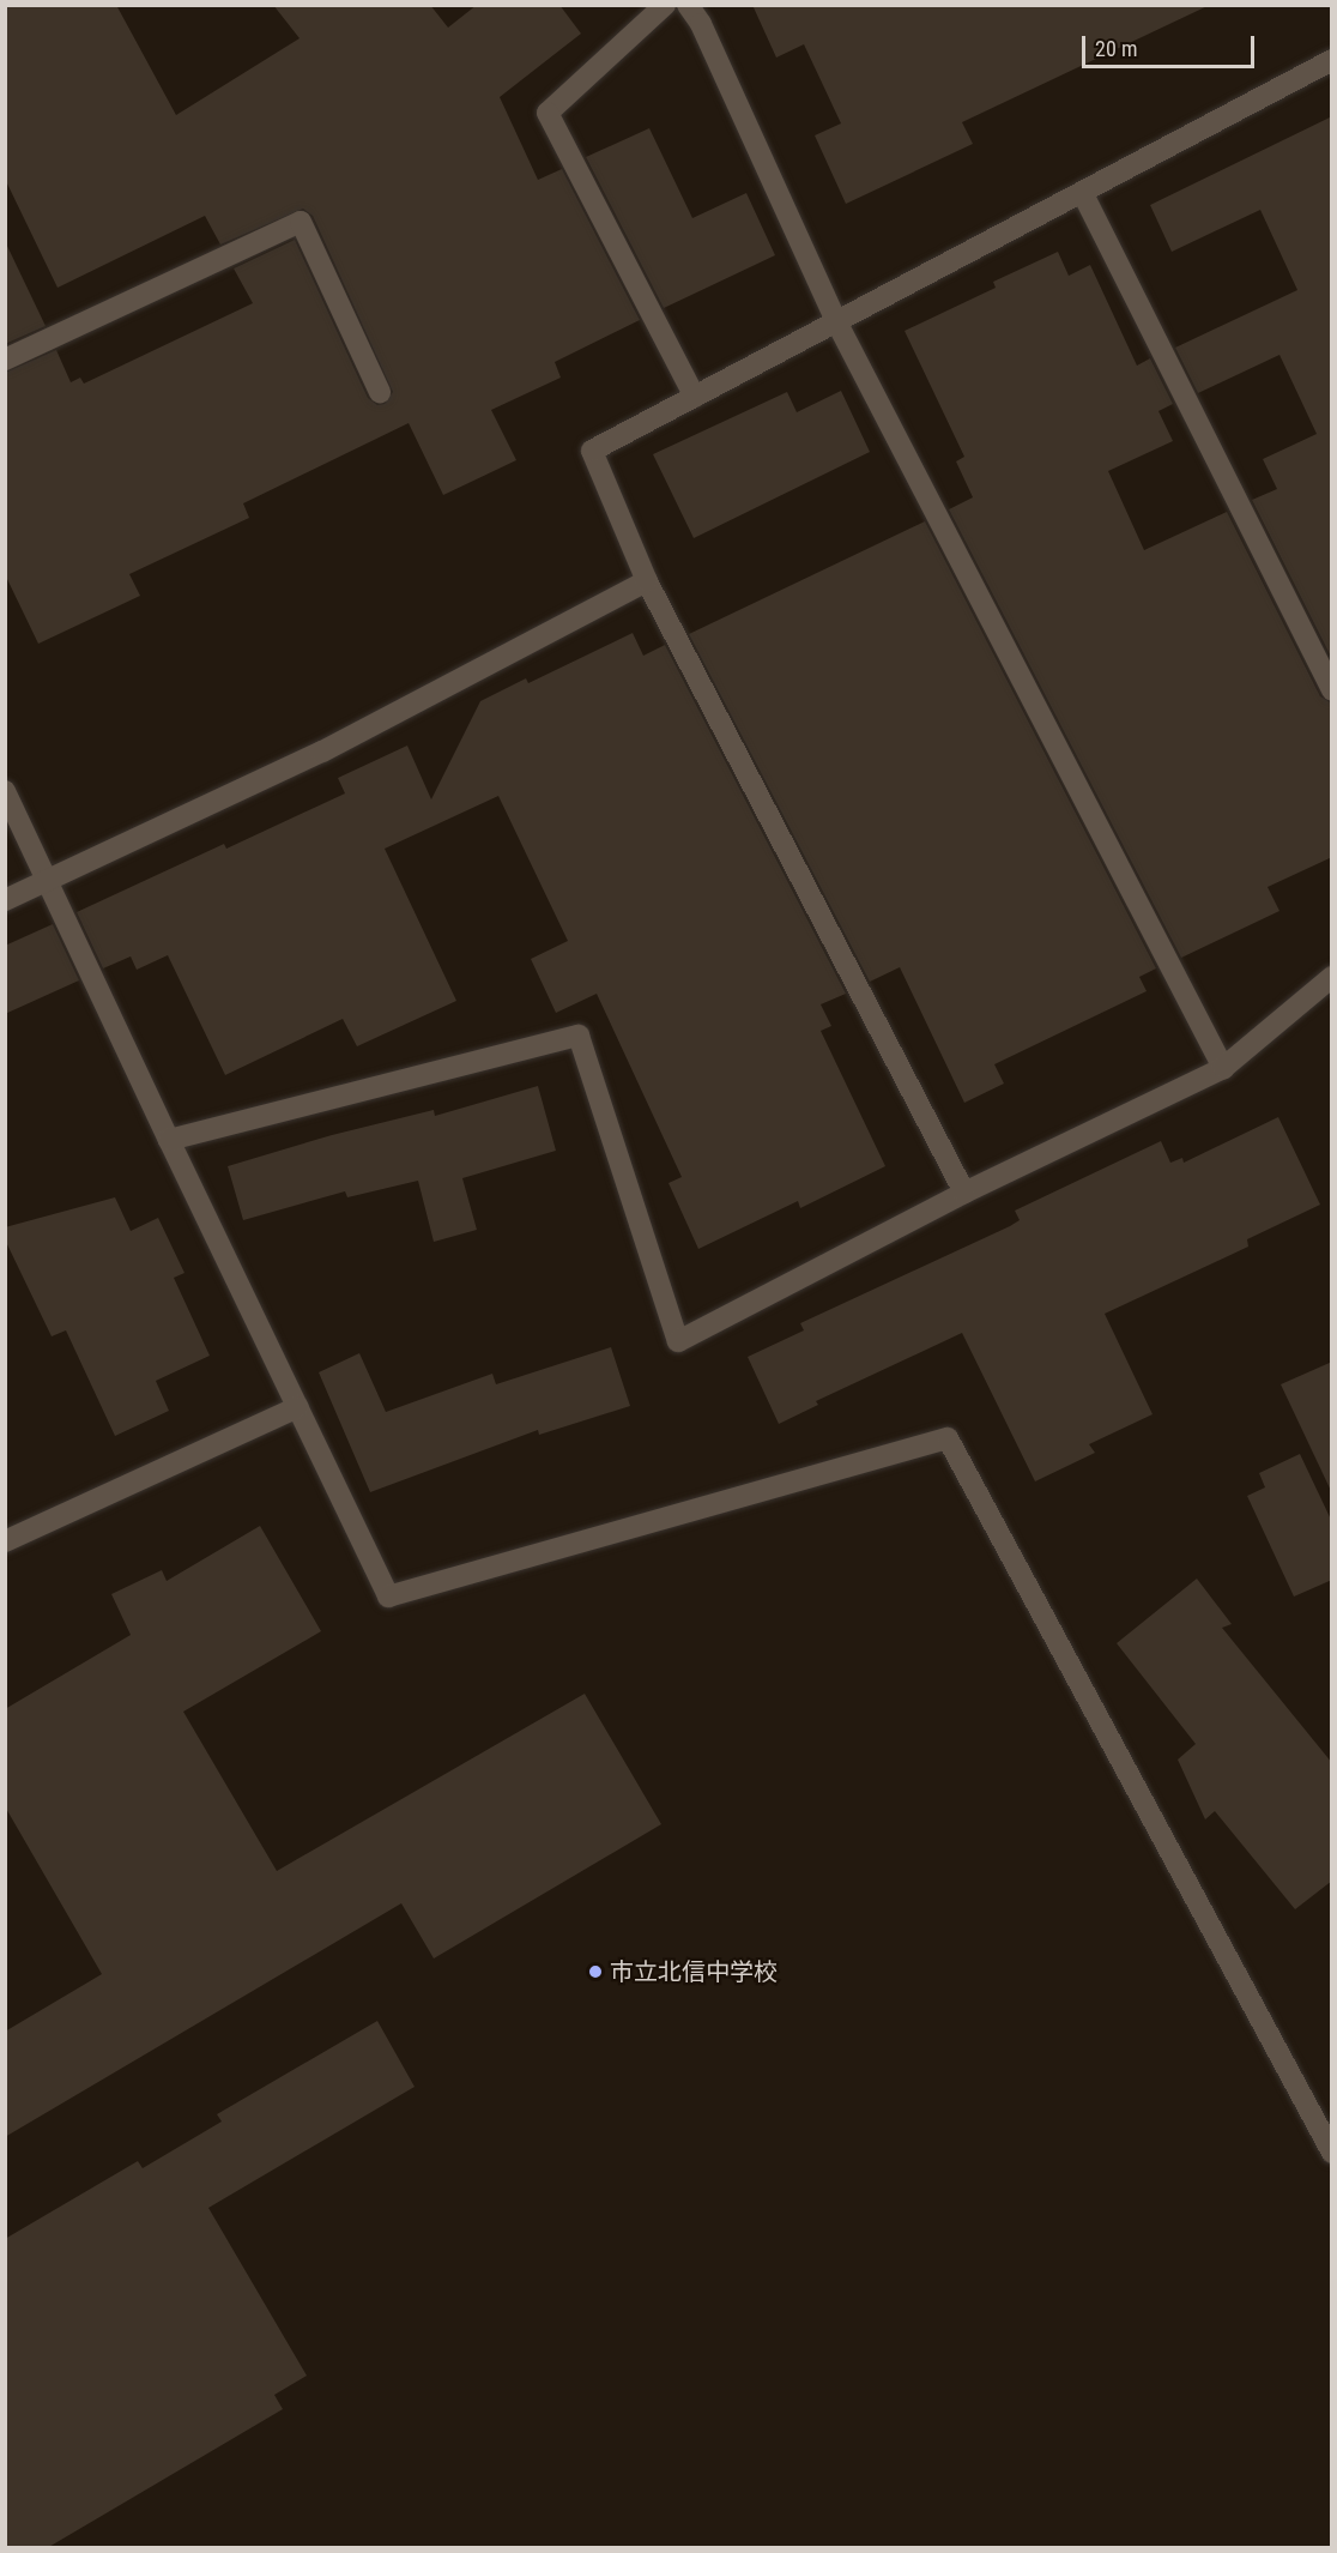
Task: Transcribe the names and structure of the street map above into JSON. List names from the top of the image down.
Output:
{
  "places": ["市立北信中学校"],
  "scale_bar": "20 m"
}
